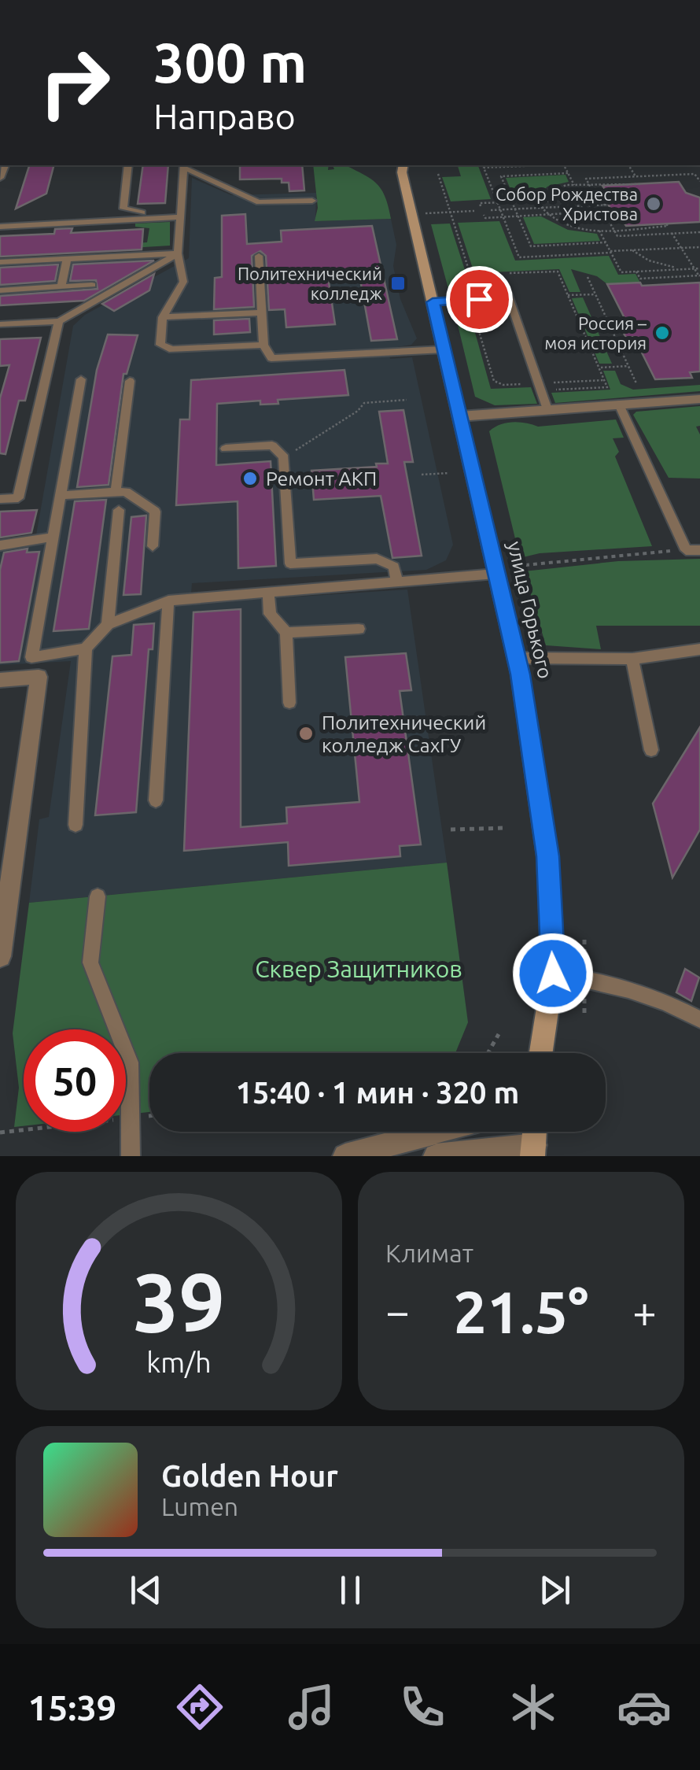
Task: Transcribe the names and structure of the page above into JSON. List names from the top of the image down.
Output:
{
  "streets": {
    "main road": ["улица Горького"]
  },
  "parks": ["Сквер Защитников"],
  "places": {
    "other": [
      "Собор Рождества Христова",
      "Россия – моя история",
      "Ремонт АКП",
      "Политехнический колледж СахГУ"
    ],
    "transit": ["Политехнический колледж"]
  },
  "page": {
    "turn": ["300 m", "Направо"],
    "limit": "50",
    "trip": "15:40 · 1 мин · 320 m",
    "tile": "Климат",
    "heat": ["−", "21.5°", "+"],
    "song": ["Golden Hour", "Lumen"],
    "tabs": "15:39",
    "gauge": ["39", "km/h"]
  }
}
